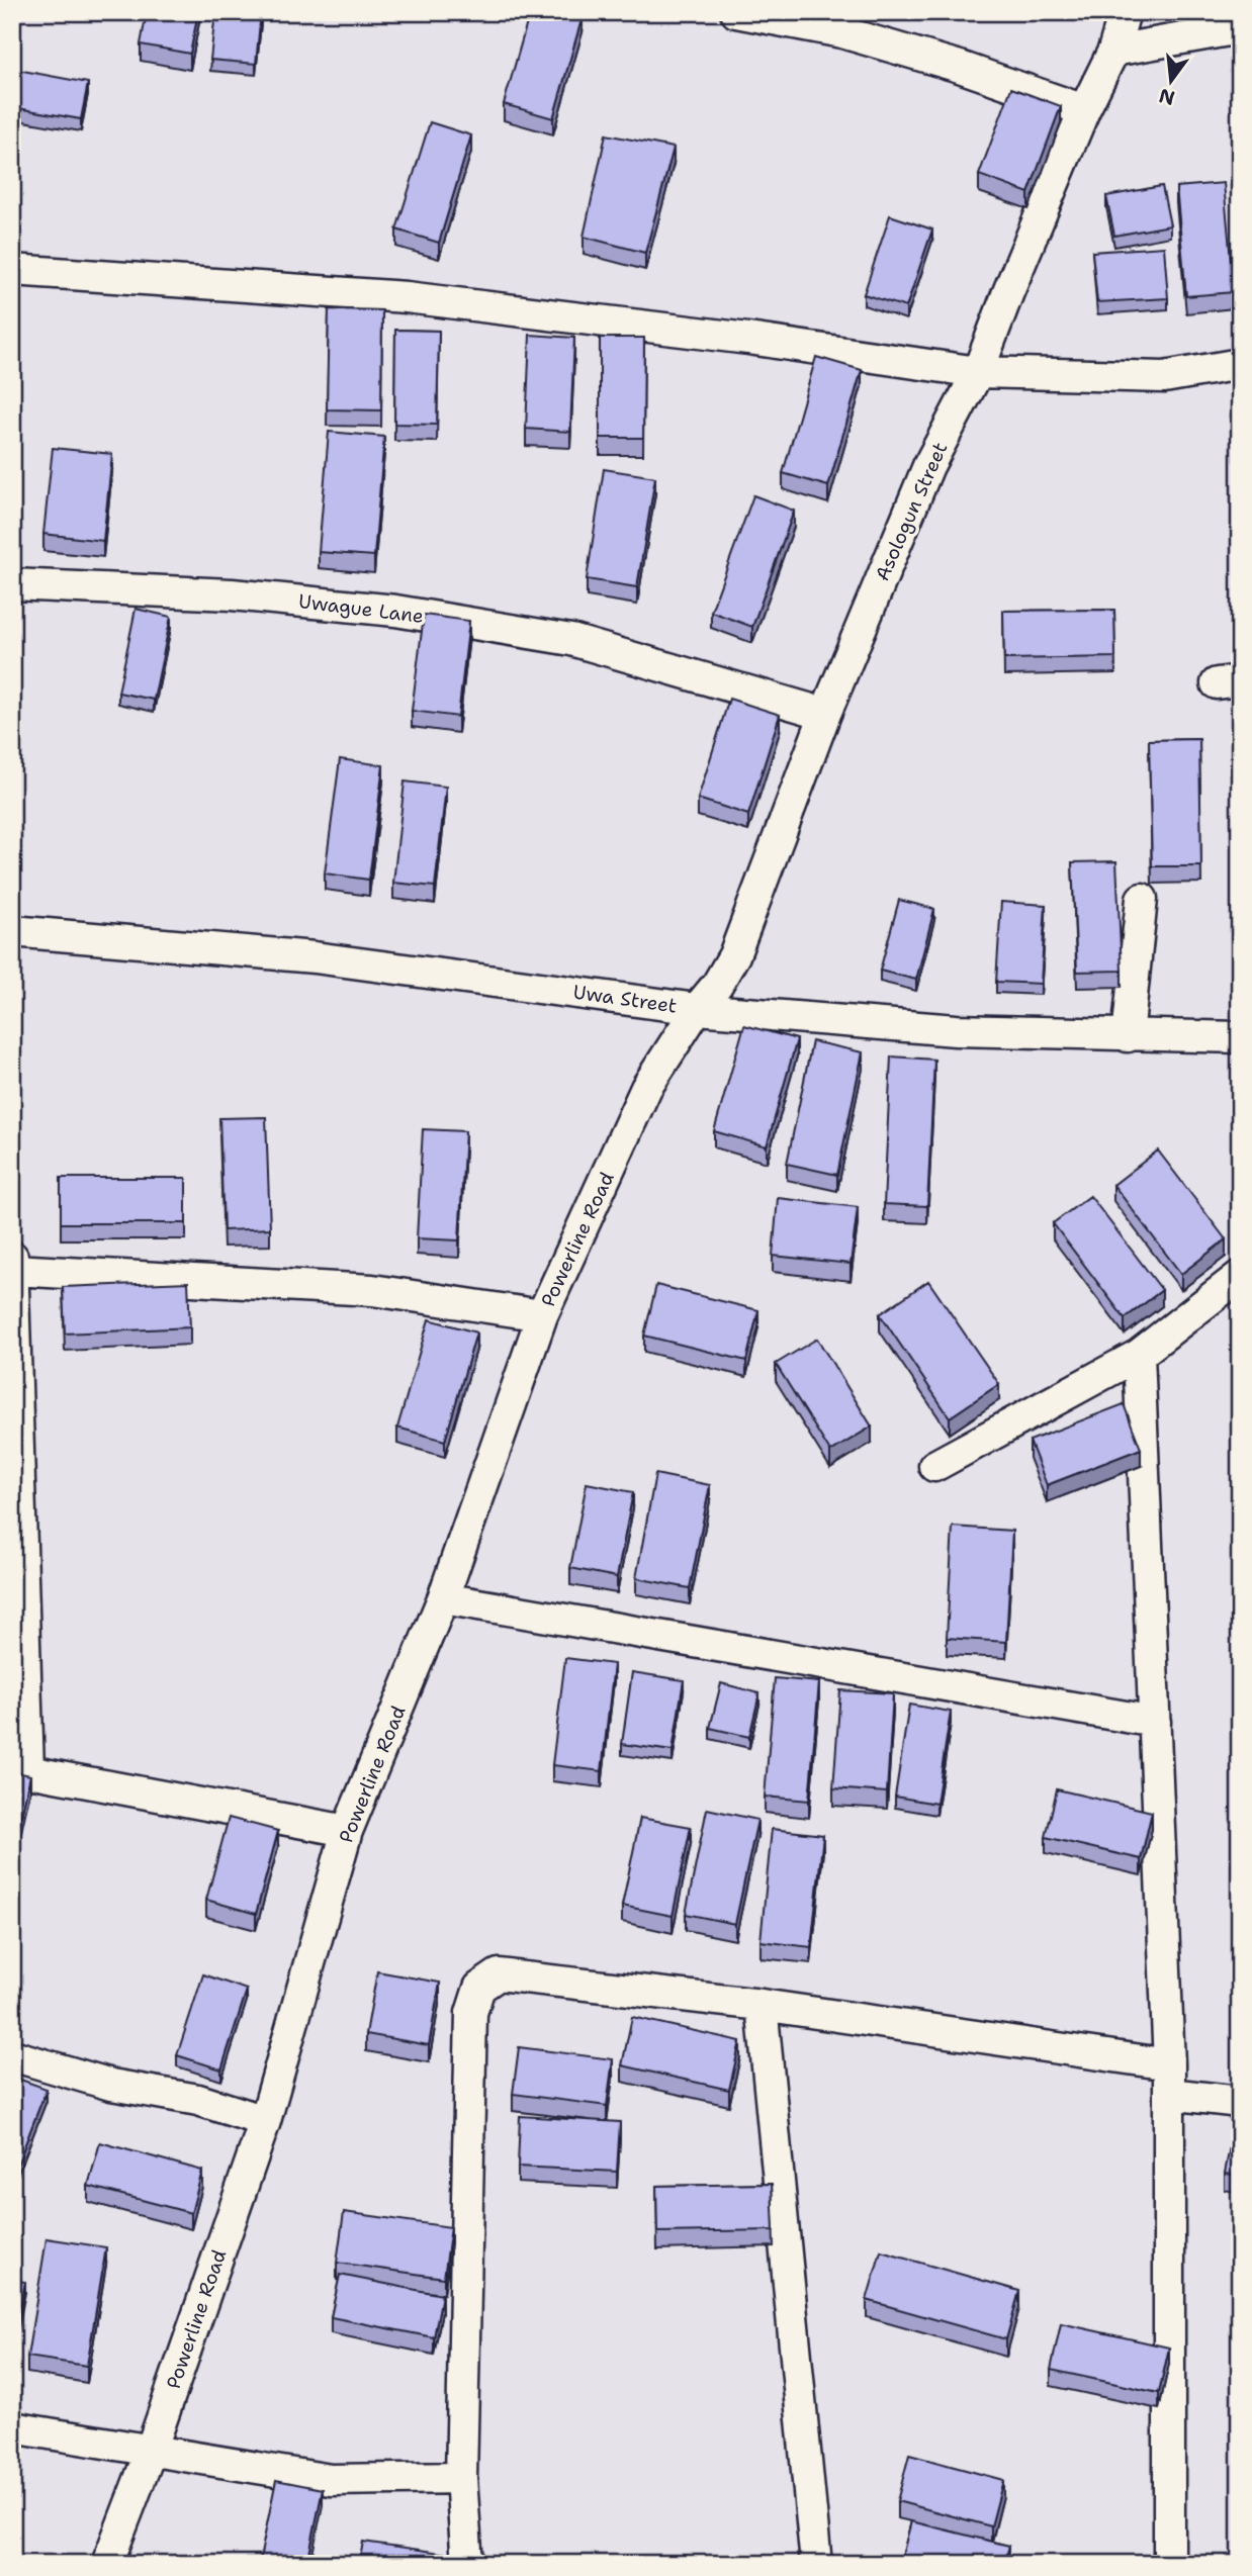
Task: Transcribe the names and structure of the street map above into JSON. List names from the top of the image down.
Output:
{
  "streets": {
    "street": [
      "Asologun Street",
      "Uwague Lane",
      "Uwa Street",
      "Powerline Road"
    ]
  },
  "crossings": [
    ["Asologun Street", "Uwague Lane"],
    ["Asologun Street", "Uwa Street"],
    ["Asologun Street", "Powerline Road"],
    ["Uwa Street", "Powerline Road"]
  ],
  "north": "bottom"
}
